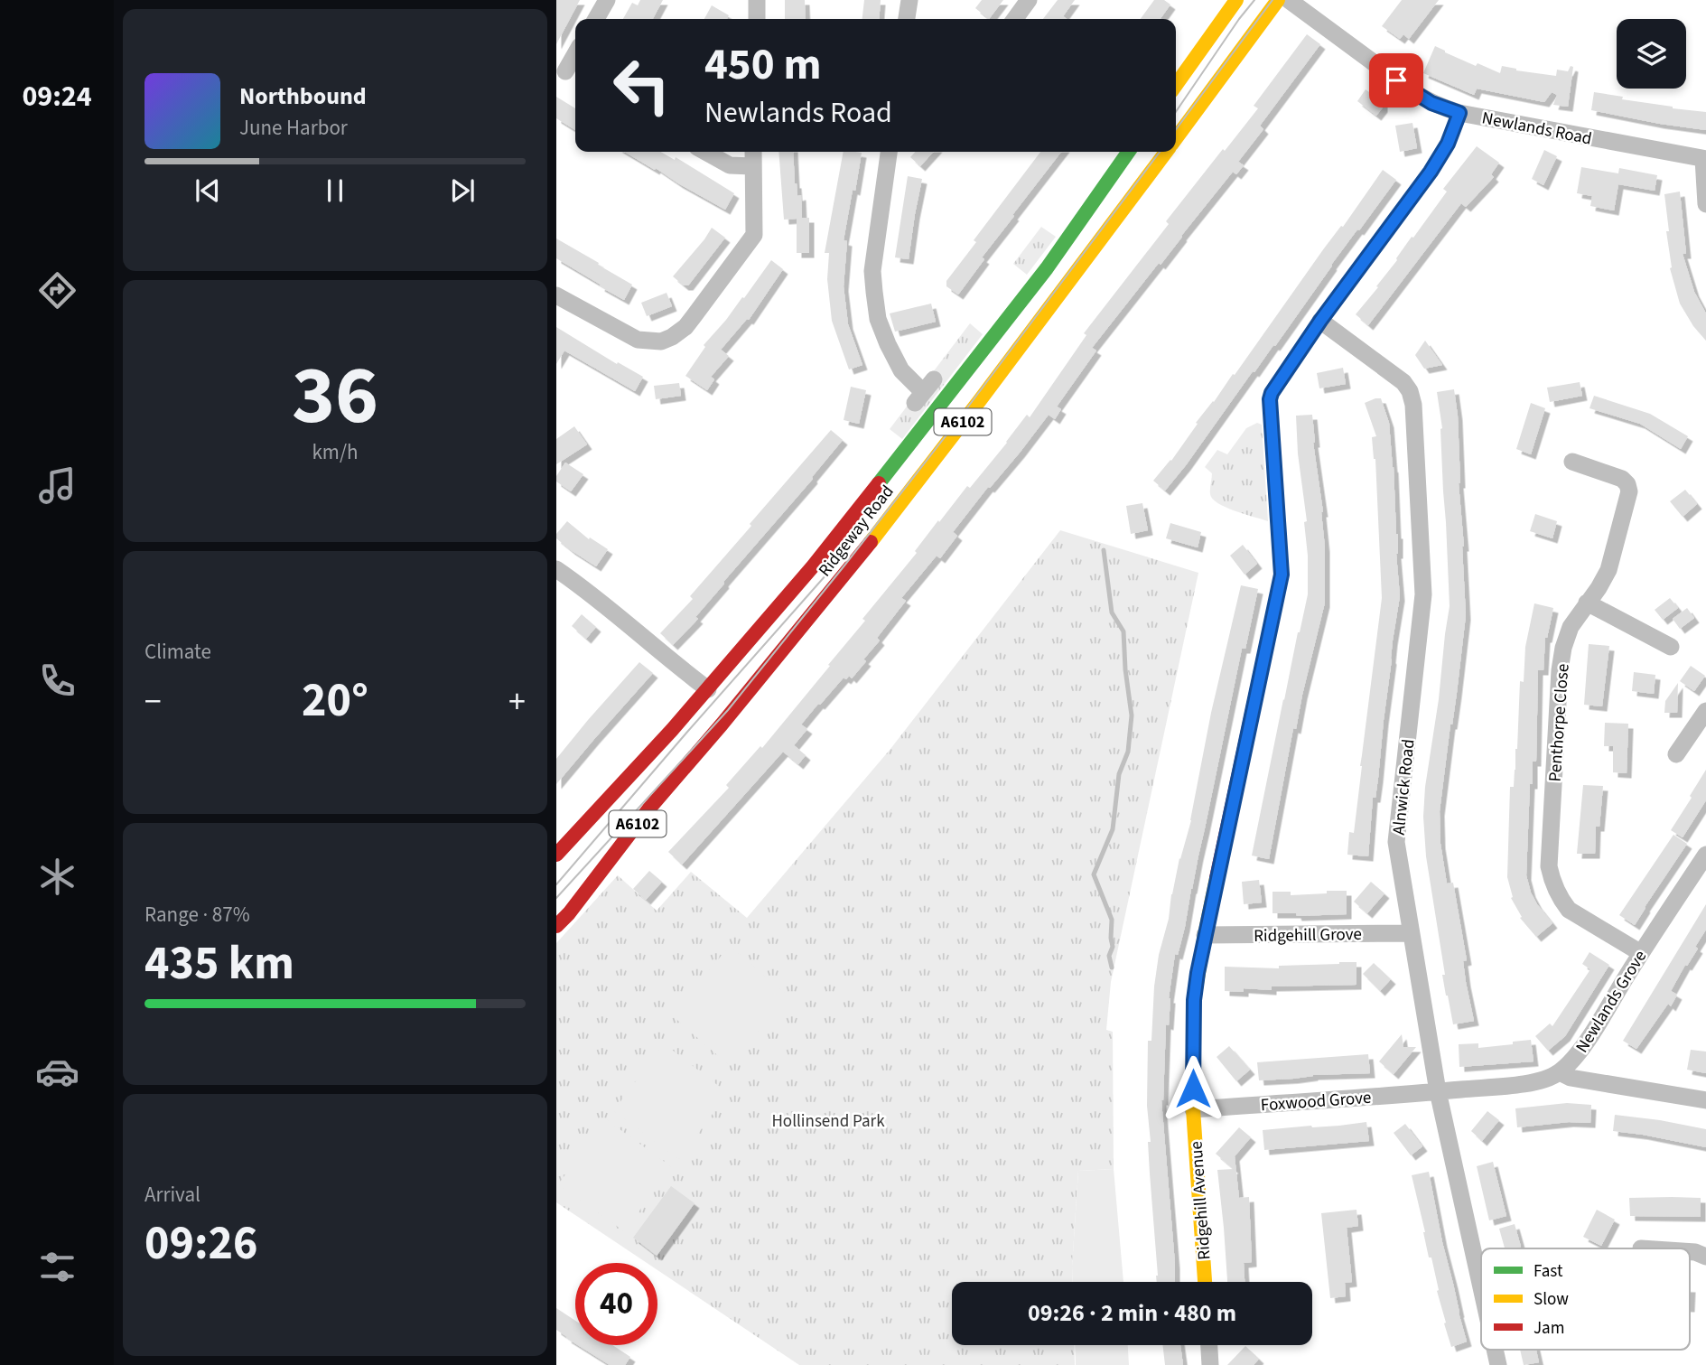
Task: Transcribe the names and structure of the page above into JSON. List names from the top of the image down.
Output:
{
  "streets": {
    "main road": ["A6102", "Ridgeway Road", "Ridgehill Avenue"],
    "street": [
      "Newlands Road",
      "Penthorpe Close",
      "Alnwick Road",
      "Ridgehill Grove",
      "Newlands Grove",
      "Foxwood Grove"
    ]
  },
  "crossings": [
    ["Newlands Road", "Ridgehill Avenue"],
    ["Penthorpe Close", "Newlands Grove"],
    ["Alnwick Road", "Ridgehill Grove"],
    ["Alnwick Road", "Newlands Grove"],
    ["Alnwick Road", "Foxwood Grove"],
    ["Alnwick Road", "Ridgehill Avenue"],
    ["Ridgehill Grove", "Ridgehill Avenue"],
    ["Newlands Grove", "Foxwood Grove"],
    ["Foxwood Grove", "Ridgehill Avenue"]
  ],
  "parks": ["Hollinsend Park"],
  "legend": ["Fast", "Slow", "Jam"],
  "page": {
    "tabs": "09:24",
    "turn": ["450 m", "Newlands Road"],
    "song": ["Northbound", "June Harbor"],
    "tile": [
      ["36", "km/h"],
      "Climate",
      ["Range · 87%", "435 km"],
      ["Arrival", "09:26"]
    ],
    "heat": ["−", "20°", "+"],
    "limit": "40",
    "trip": "09:26 · 2 min · 480 m"
  }
}
